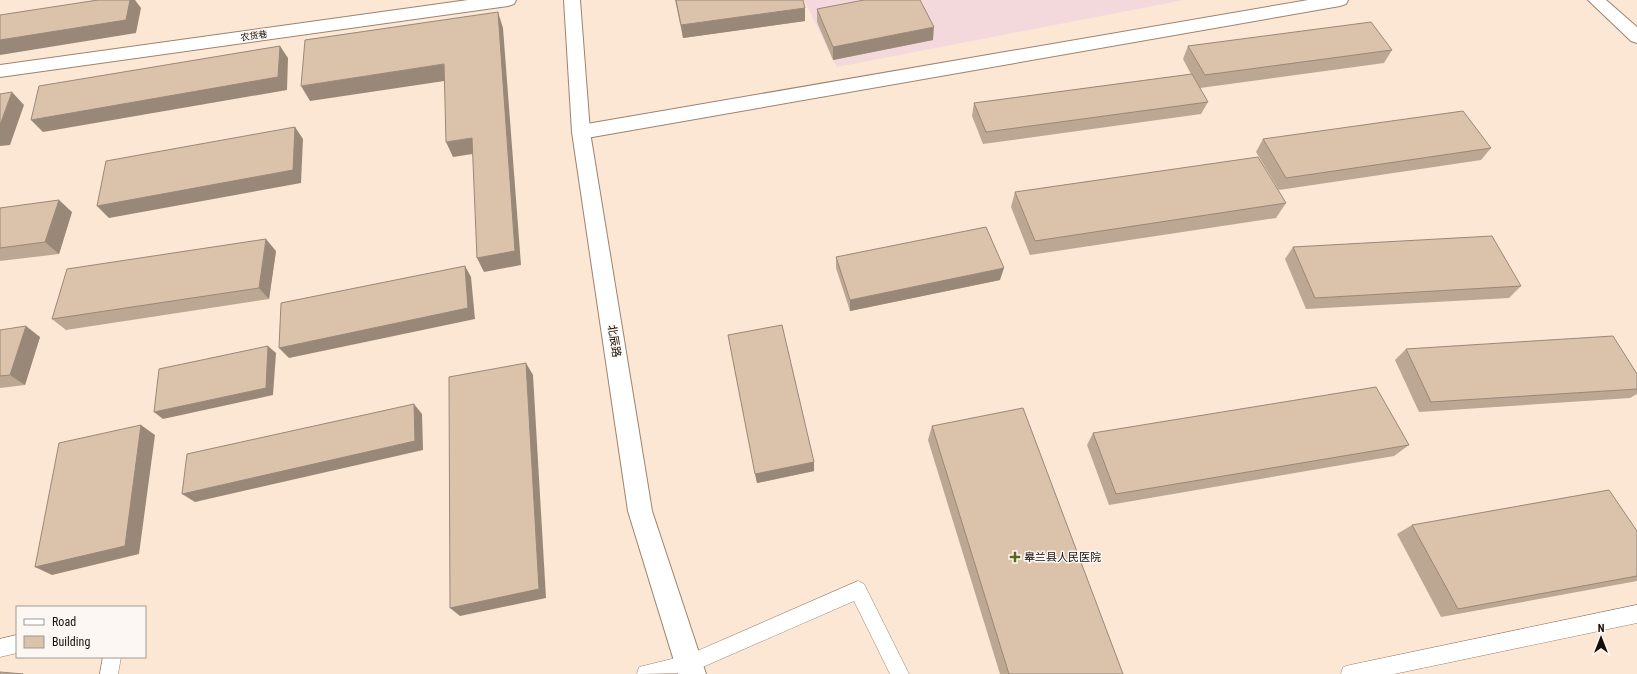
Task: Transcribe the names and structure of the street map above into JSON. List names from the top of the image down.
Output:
{
  "streets": {
    "street": ["农货巷", "北辰路"]
  },
  "places": {
    "health": ["皋兰县人民医院"]
  },
  "legend": ["Road", "Building"],
  "north": "top"
}
